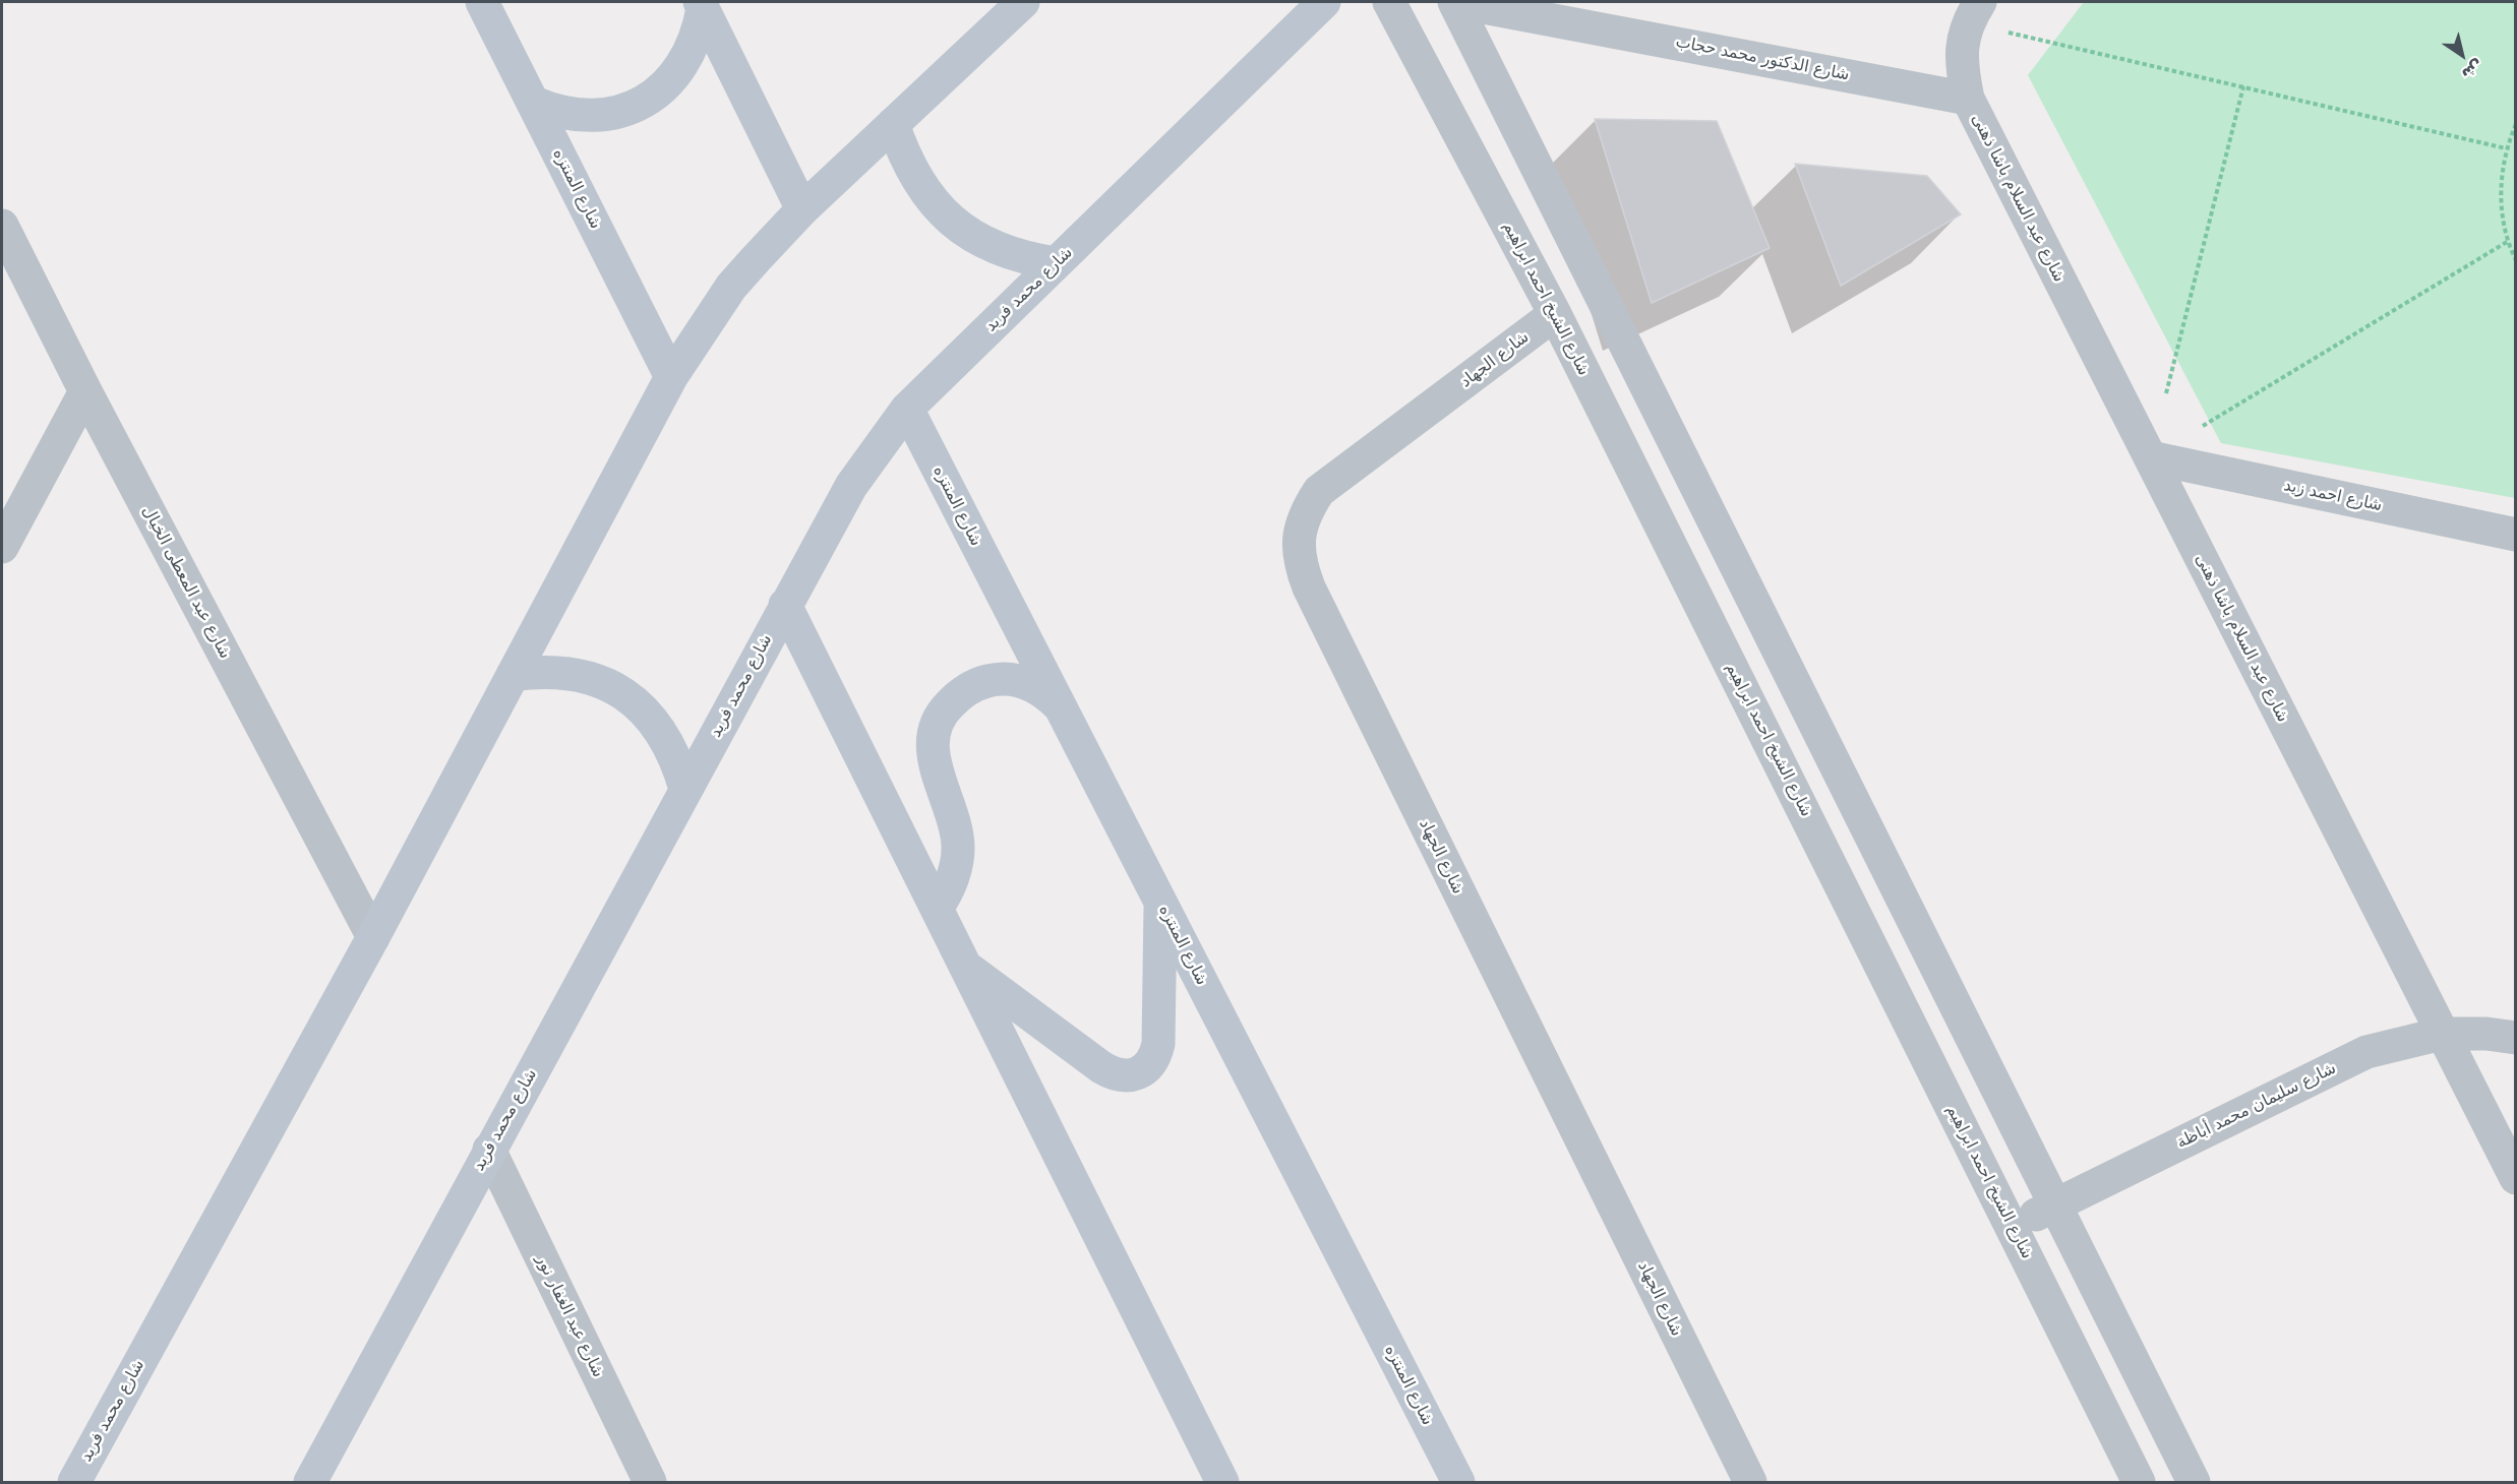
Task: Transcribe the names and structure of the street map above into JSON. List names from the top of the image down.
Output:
{
  "streets": {
    "main road": ["شارع المنتزه", "شارع محمد فريد"],
    "street": [
      "شارع الدكتور محمد حجاب",
      "شارع عبد السلام باشا ذهنى",
      "شارع الشيخ احمد ابراهيم",
      "شارع الجهاد",
      "شارع احمد زيد",
      "شارع عبد المعطى الخيال",
      "شارع سليمان محمد أباظة",
      "شارع عبد الغفار نور"
    ]
  },
  "crossings": [
    ["شارع الدكتور محمد حجاب", "شارع عبد السلام باشا ذهنى"],
    ["شارع المنتزه", "شارع محمد فريد"],
    ["شارع عبد السلام باشا ذهنى", "شارع احمد زيد"],
    ["شارع عبد السلام باشا ذهنى", "شارع سليمان محمد أباظة"],
    ["شارع محمد فريد", "شارع عبد المعطى الخيال"],
    ["شارع محمد فريد", "شارع عبد الغفار نور"],
    ["شارع الشيخ احمد ابراهيم", "شارع الجهاد"],
    ["شارع الشيخ احمد ابراهيم", "شارع سليمان محمد أباظة"]
  ],
  "north": "bottom right"
}
